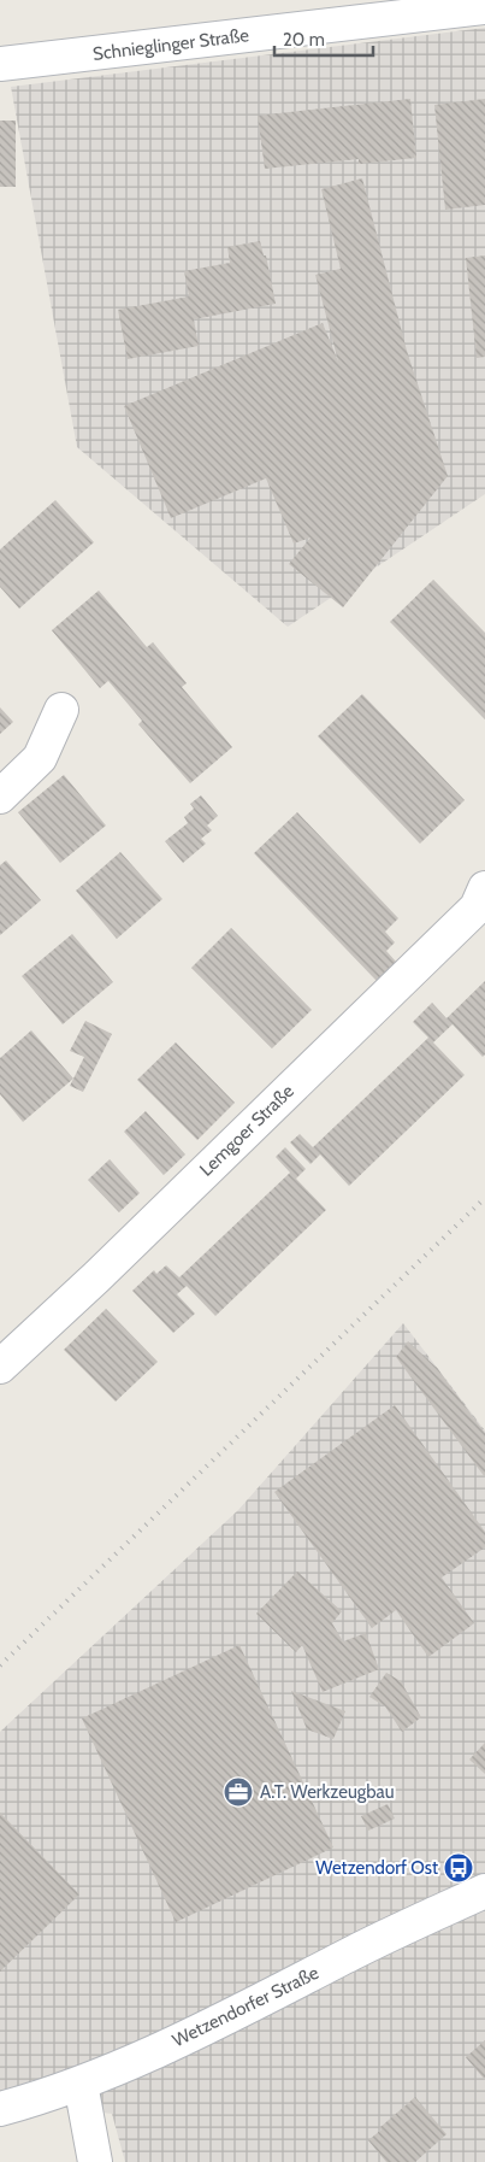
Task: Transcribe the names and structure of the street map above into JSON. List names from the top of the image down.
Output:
{
  "streets": {
    "street": ["Schnieglinger Straße", "Lemgoer Straße", "Wetzendorfer Straße"]
  },
  "places": {
    "office": ["A.T. Werkzeugbau"],
    "bus stop": ["Wetzendorf Ost"]
  },
  "scale_bar": "20 m"
}
